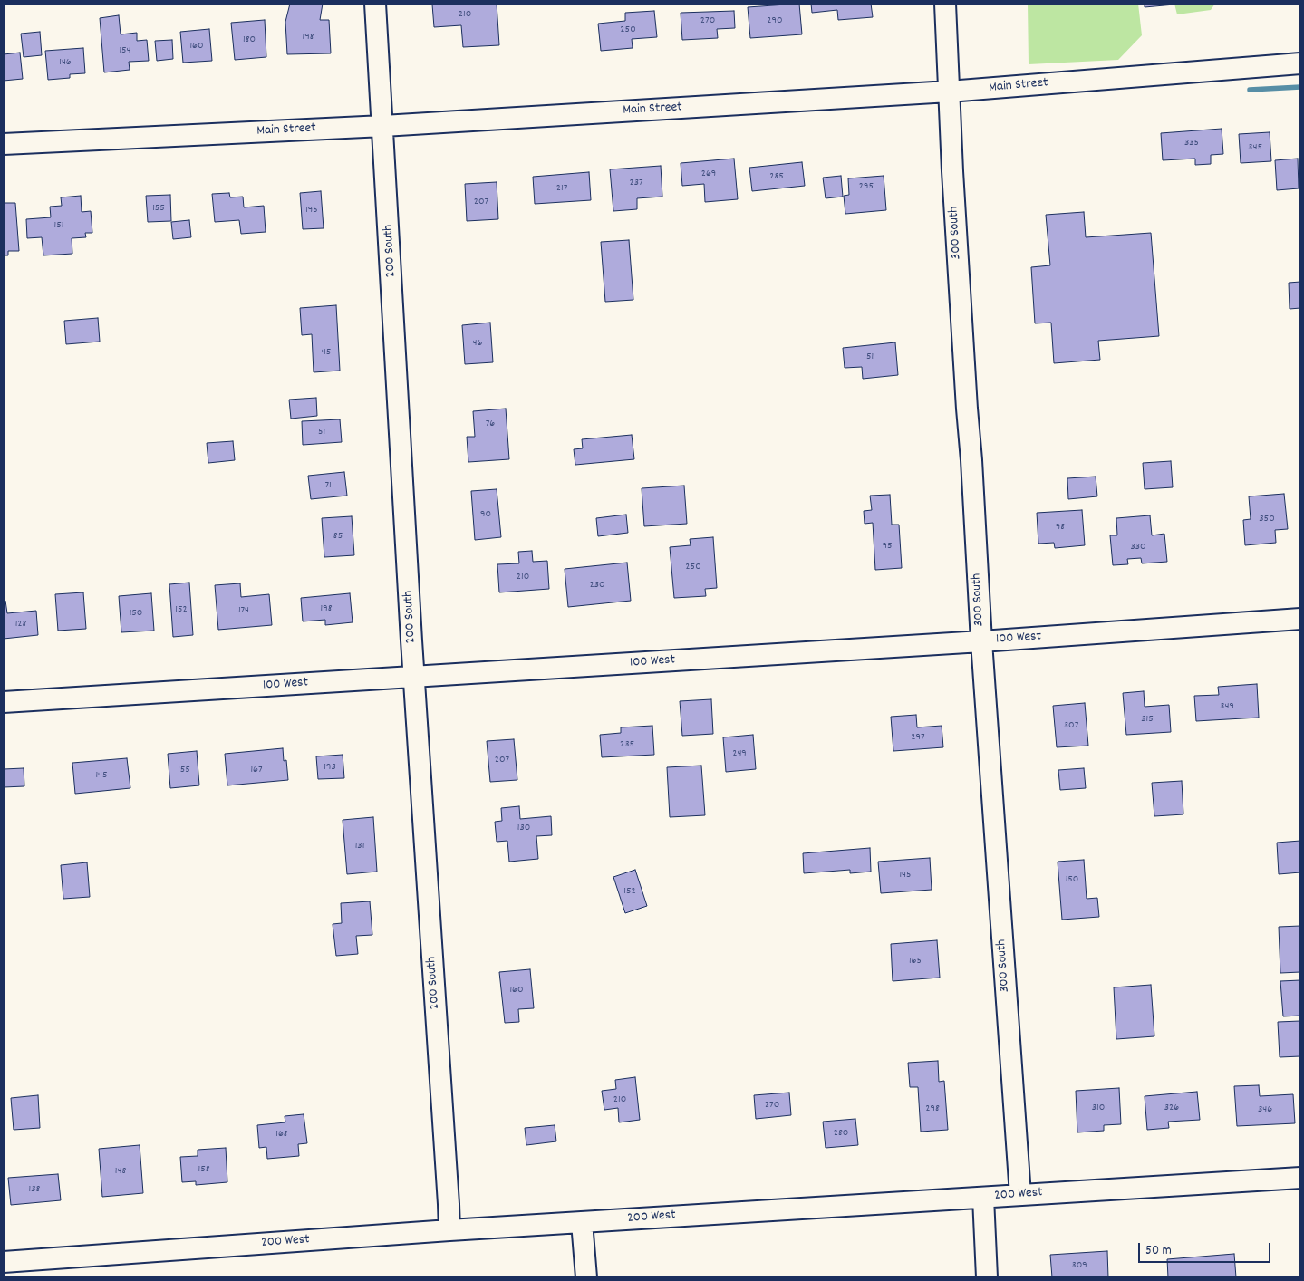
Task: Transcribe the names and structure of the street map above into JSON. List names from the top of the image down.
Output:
{
  "streets": {
    "street": [
      "Main Street",
      "300 South",
      "200 South",
      "100 West",
      "200 West"
    ]
  },
  "crossings": [
    ["Main Street", "300 South"],
    ["Main Street", "200 South"],
    ["300 South", "100 West"],
    ["300 South", "200 West"],
    ["200 South", "100 West"],
    ["200 South", "200 West"]
  ],
  "house_numbers": [
    "210",
    "270",
    "290",
    "250",
    "198",
    "180",
    "160",
    "154",
    "146",
    "335",
    "345",
    "269",
    "285",
    "237",
    "295",
    "217",
    "207",
    "155",
    "195",
    "151",
    "46",
    "45",
    "51",
    "76",
    "51",
    "71",
    "90",
    "350",
    "98",
    "85",
    "95",
    "330",
    "250",
    "210",
    "230",
    "198",
    "152",
    "174",
    "150",
    "128",
    "349",
    "315",
    "307",
    "297",
    "235",
    "249",
    "207",
    "193",
    "155",
    "167",
    "145",
    "130",
    "131",
    "145",
    "150",
    "152",
    "165",
    "160",
    "210",
    "270",
    "310",
    "326",
    "298",
    "346",
    "280",
    "168",
    "158",
    "148",
    "138",
    "309"
  ],
  "scale_bar": "50 m"
}
